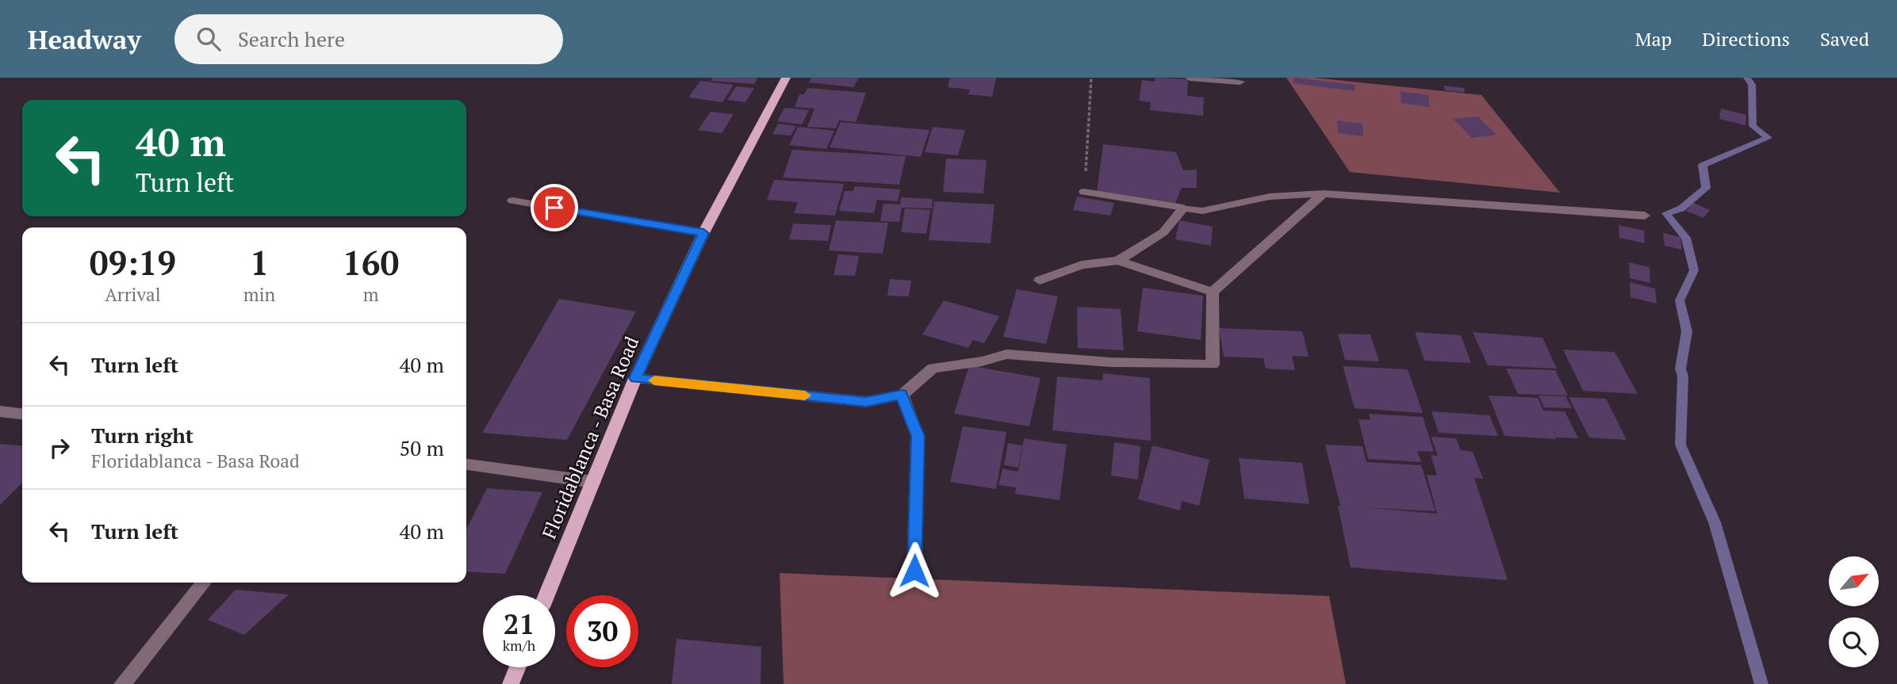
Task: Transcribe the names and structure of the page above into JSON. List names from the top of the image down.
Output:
{
  "streets": {
    "main road": ["Floridablanca - Basa Road"]
  },
  "north": "top right",
  "page": {
    "header": "Headway",
    "search": "Search here",
    "nav": ["Map", "Directions", "Saved"],
    "turn": ["40 m", "Turn left"],
    "eta": [
      "09:19",
      "Arrival",
      "1",
      "min",
      "160",
      "m"
    ],
    "list": [
      {
        "name": "Turn left",
        "value": "40 m"
      },
      {
        "name": "Turn right",
        "note": "Floridablanca - Basa Road",
        "value": "50 m"
      },
      {
        "name": "Turn left",
        "value": "40 m"
      }
    ],
    "speed": "21 km/h",
    "limit": "30"
  }
}
